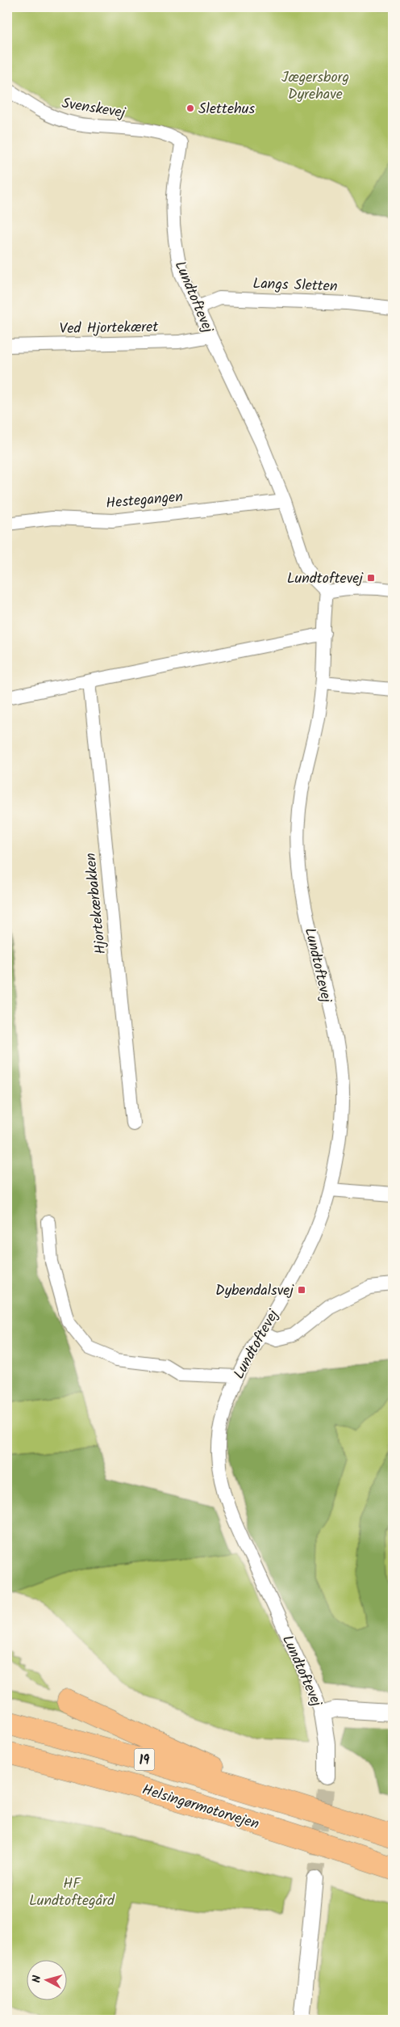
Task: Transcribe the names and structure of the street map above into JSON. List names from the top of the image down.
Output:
{
  "streets": {
    "highway": ["19", "Helsingørmotorvejen"],
    "street": [
      "Svenskevej",
      "Langs Sletten",
      "Lundtoftevej",
      "Ved Hjortekæret",
      "Hestegangen",
      "Hjortekærbakken"
    ]
  },
  "crossings": [
    ["Svenskevej", "Lundtoftevej"],
    ["Langs Sletten", "Lundtoftevej"],
    ["Lundtoftevej", "Ved Hjortekæret"],
    ["Lundtoftevej", "Hestegangen"]
  ],
  "parks": ["Jægersborg Dyrehave", "HF Lundtoftegård"],
  "places": {
    "other": ["Slettehus"],
    "transit": ["Lundtoftevej", "Dybendalsvej"]
  },
  "north": "left"
}
